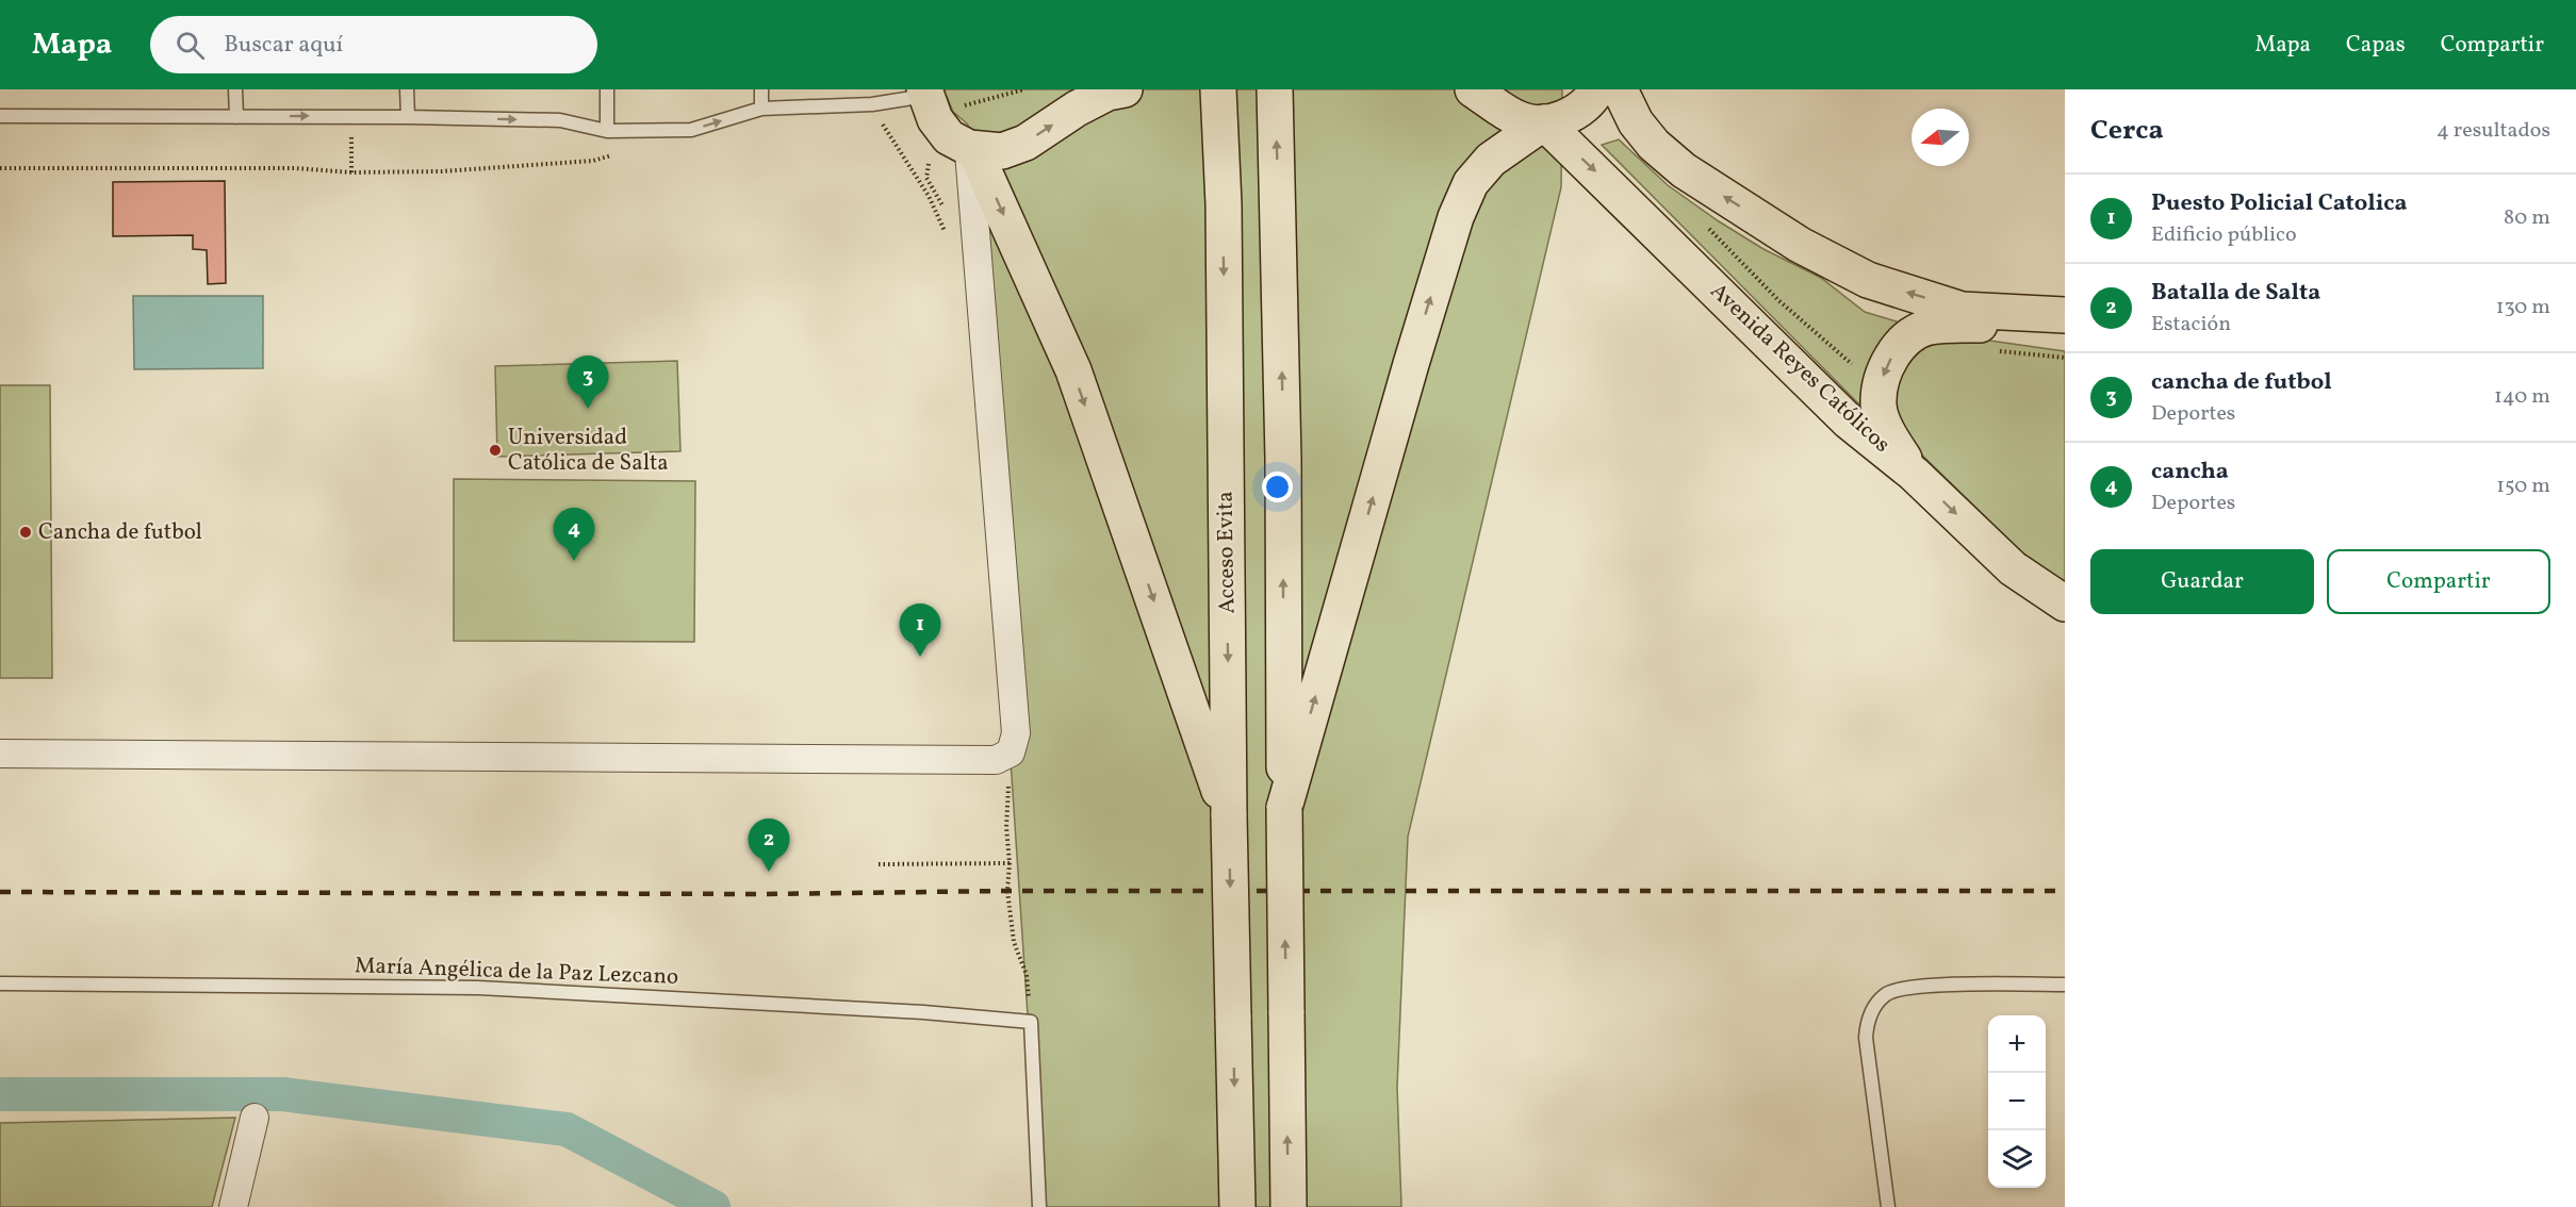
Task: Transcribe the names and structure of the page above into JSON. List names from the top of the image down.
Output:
{
  "streets": {
    "main road": ["Avenida Reyes Católicos", "Acceso Evita"],
    "lane": ["María Angélica de la Paz Lezcano"]
  },
  "places": ["Universidad Católica de Salta", "Cancha de futbol"],
  "north": "left",
  "page": {
    "header": "Mapa",
    "search": "Buscar aquí",
    "nav": ["Mapa", "Capas", "Compartir"],
    "heading": ["Cerca", "4 resultados"],
    "list": [
      {
        "mark": "1",
        "name": "Puesto Policial Catolica",
        "note": "Edificio público",
        "value": "80 m"
      },
      {
        "mark": "2",
        "name": "Batalla de Salta",
        "note": "Estación",
        "value": "130 m"
      },
      {
        "mark": "3",
        "name": "cancha de futbol",
        "note": "Deportes",
        "value": "140 m"
      },
      {
        "mark": "4",
        "name": "cancha",
        "note": "Deportes",
        "value": "150 m"
      }
    ],
    "pins": [
      "3",
      "4",
      "1",
      "2"
    ],
    "buttons": ["Guardar", "Compartir"],
    "map_buttons": ["+", "−"]
  }
}
